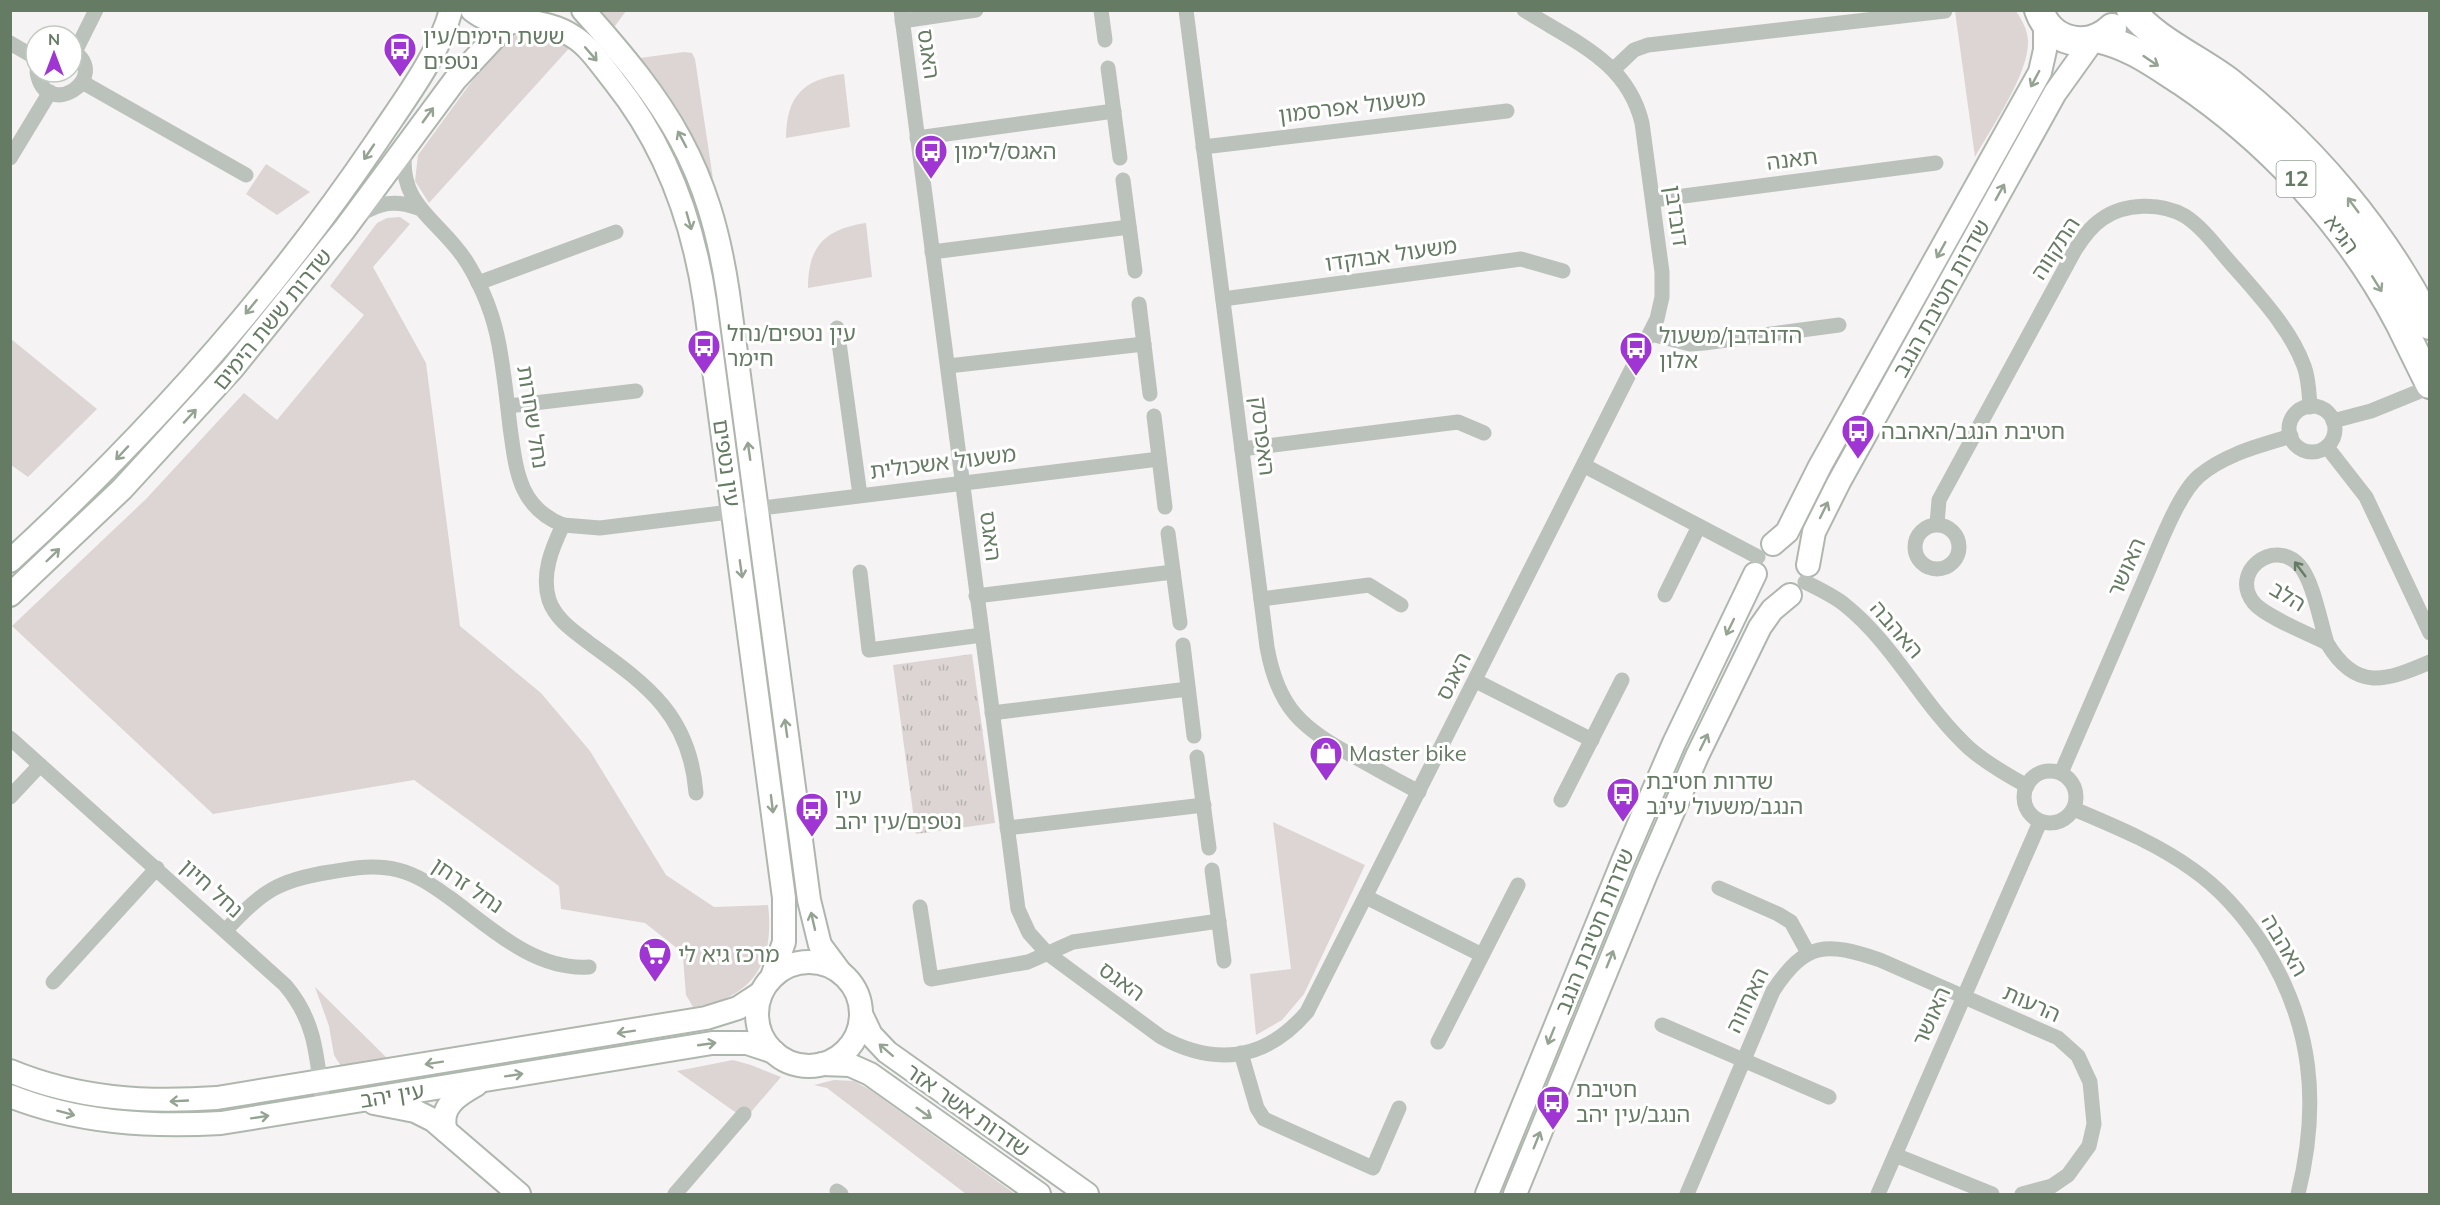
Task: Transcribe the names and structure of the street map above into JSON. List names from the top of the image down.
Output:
{
  "streets": {
    "highway": ["12", "הגיא"],
    "street": [
      "האגס",
      "משעול אפרסמון",
      "תאנה",
      "דובדבן",
      "התקווה",
      "משעול אבוקדו",
      "שדרות חטיבת הנגב",
      "שדרות ששת הימים",
      "נחל שחרות",
      "האפרסק",
      "משעול אשכולית",
      "עין נטפים",
      "האושר",
      "הלב",
      "האהבה",
      "נחל זרחן",
      "נחל חיון",
      "האחווה",
      "הרעות",
      "עין יהב",
      "שדרות אשר אזר"
    ]
  },
  "crossings": [
    ["האגס", "דובדבן"],
    ["האגס", "האפרסק"],
    ["האגס", "משעול אשכולית"],
    ["משעול אפרסמון", "האפרסק"],
    ["תאנה", "דובדבן"],
    ["12", "הגיא"],
    ["12", "שדרות חטיבת הנגב"],
    ["הגיא", "שדרות חטיבת הנגב"],
    ["התקווה", "האושר"],
    ["משעול אבוקדו", "האפרסק"],
    ["שדרות חטיבת הנגב", "האהבה"],
    ["שדרות ששת הימים", "נחל שחרות"],
    ["שדרות ששת הימים", "עין נטפים"],
    ["נחל שחרות", "משעול אשכולית"],
    ["משעול אשכולית", "עין נטפים"],
    ["עין נטפים", "עין יהב"],
    ["עין נטפים", "שדרות אשר אזר"],
    ["האושר", "האהבה"],
    ["האושר", "הרעות"],
    ["נחל זרחן", "נחל חיון"],
    ["נחל חיון", "עין יהב"],
    ["עין יהב", "שדרות אשר אזר"]
  ],
  "places": {
    "bus stop": [
      "ששת הימים/עין נטפים",
      "האגס/לימון",
      "עין נטפים/נחל חימר",
      "הדובדבן/משעול אלון",
      "חטיבת הנגב/האהבה",
      "שדרות חטיבת הנגב/משעול עינב",
      "עין נטפים/עין יהב",
      "חטיבת הנגב/עין יהב"
    ],
    "shop": ["Master bike"],
    "supermarket": ["מרכז גיא לי"]
  },
  "north": "top"
}
